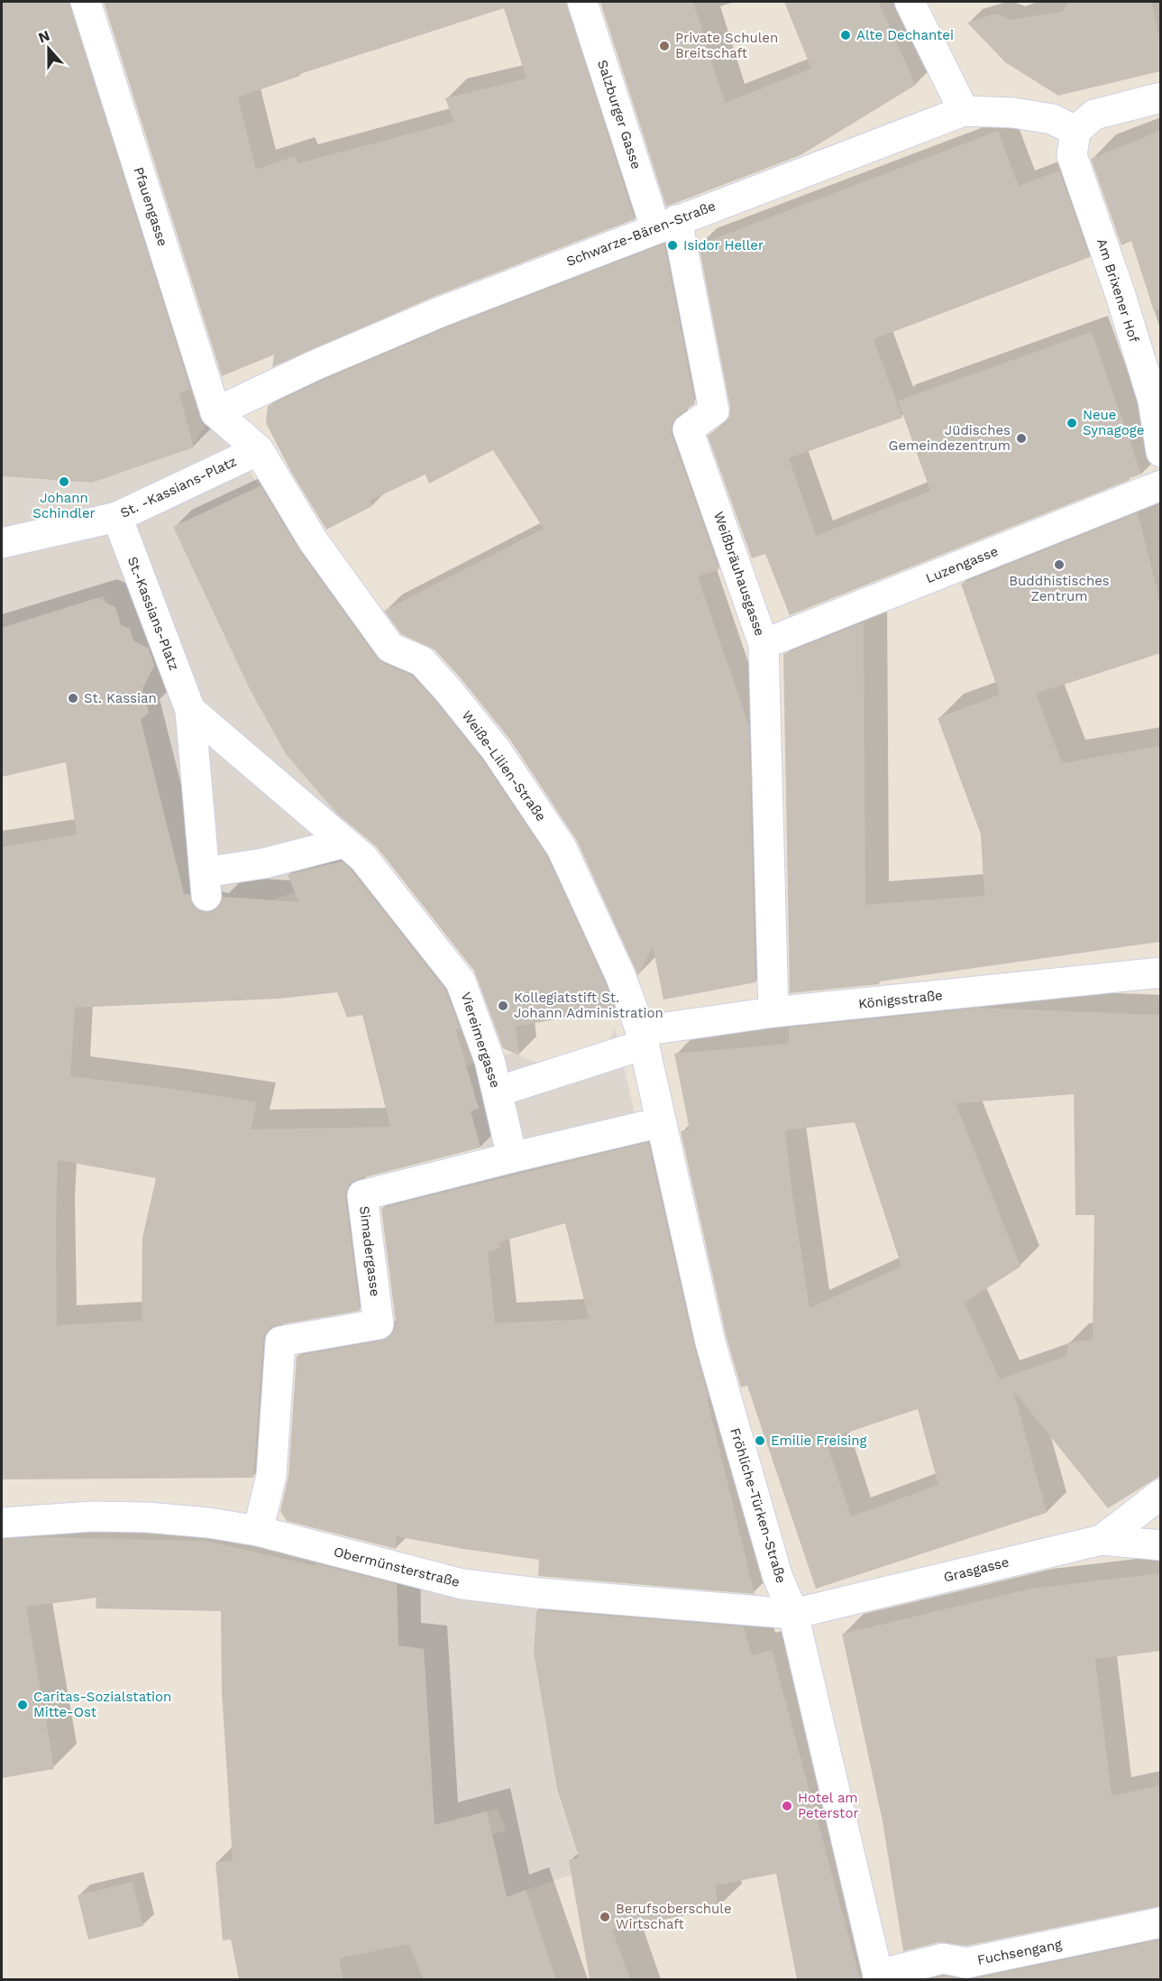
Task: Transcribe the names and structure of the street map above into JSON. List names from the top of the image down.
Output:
{
  "streets": {
    "street": [
      "Salzburger Gasse",
      "Pfauengasse",
      "Schwarze-Bären-Straße",
      "Am Brixener Hof",
      "St. -Kassians-Platz",
      "Luzengasse",
      "Weißbräuhausgasse",
      "St.-Kassians-Platz",
      "Weiße-Lilien-Straße",
      "Königsstraße",
      "Viereimergasse",
      "Simadergasse",
      "Fröhliche-Türken-Straße",
      "Obermünsterstraße",
      "Grasgasse",
      "Fuchsengang"
    ]
  },
  "crossings": [
    ["Salzburger Gasse", "Schwarze-Bären-Straße"],
    ["Salzburger Gasse", "Weißbräuhausgasse"],
    ["Pfauengasse", "Schwarze-Bären-Straße"],
    ["Pfauengasse", "Weiße-Lilien-Straße"],
    ["Schwarze-Bären-Straße", "Am Brixener Hof"],
    ["Schwarze-Bären-Straße", "Weißbräuhausgasse"],
    ["Schwarze-Bären-Straße", "Weiße-Lilien-Straße"],
    ["St. -Kassians-Platz", "St.-Kassians-Platz"],
    ["St. -Kassians-Platz", "Weiße-Lilien-Straße"],
    ["Luzengasse", "Weißbräuhausgasse"],
    ["Weißbräuhausgasse", "Königsstraße"],
    ["St.-Kassians-Platz", "Viereimergasse"],
    ["Weiße-Lilien-Straße", "Königsstraße"],
    ["Weiße-Lilien-Straße", "Fröhliche-Türken-Straße"],
    ["Königsstraße", "Viereimergasse"],
    ["Königsstraße", "Fröhliche-Türken-Straße"],
    ["Viereimergasse", "Simadergasse"],
    ["Simadergasse", "Fröhliche-Türken-Straße"],
    ["Simadergasse", "Obermünsterstraße"],
    ["Fröhliche-Türken-Straße", "Obermünsterstraße"],
    ["Fröhliche-Türken-Straße", "Grasgasse"],
    ["Fröhliche-Türken-Straße", "Fuchsengang"],
    ["Obermünsterstraße", "Grasgasse"]
  ],
  "places": [
    "Alte Dechantei",
    "Private Schulen Breitschaft",
    "Isidor Heller",
    "Neue Synagoge",
    "Jüdisches Gemeindezentrum",
    "Johann Schindler",
    "Buddhistisches Zentrum",
    "St. Kassian",
    "Kollegiatstift St. Johann Administration",
    "Emilie Freising",
    "Caritas-Sozialstation Mitte-Ost",
    "Hotel am Peterstor",
    "Berufsoberschule Wirtschaft"
  ],
  "north": "top"
}
